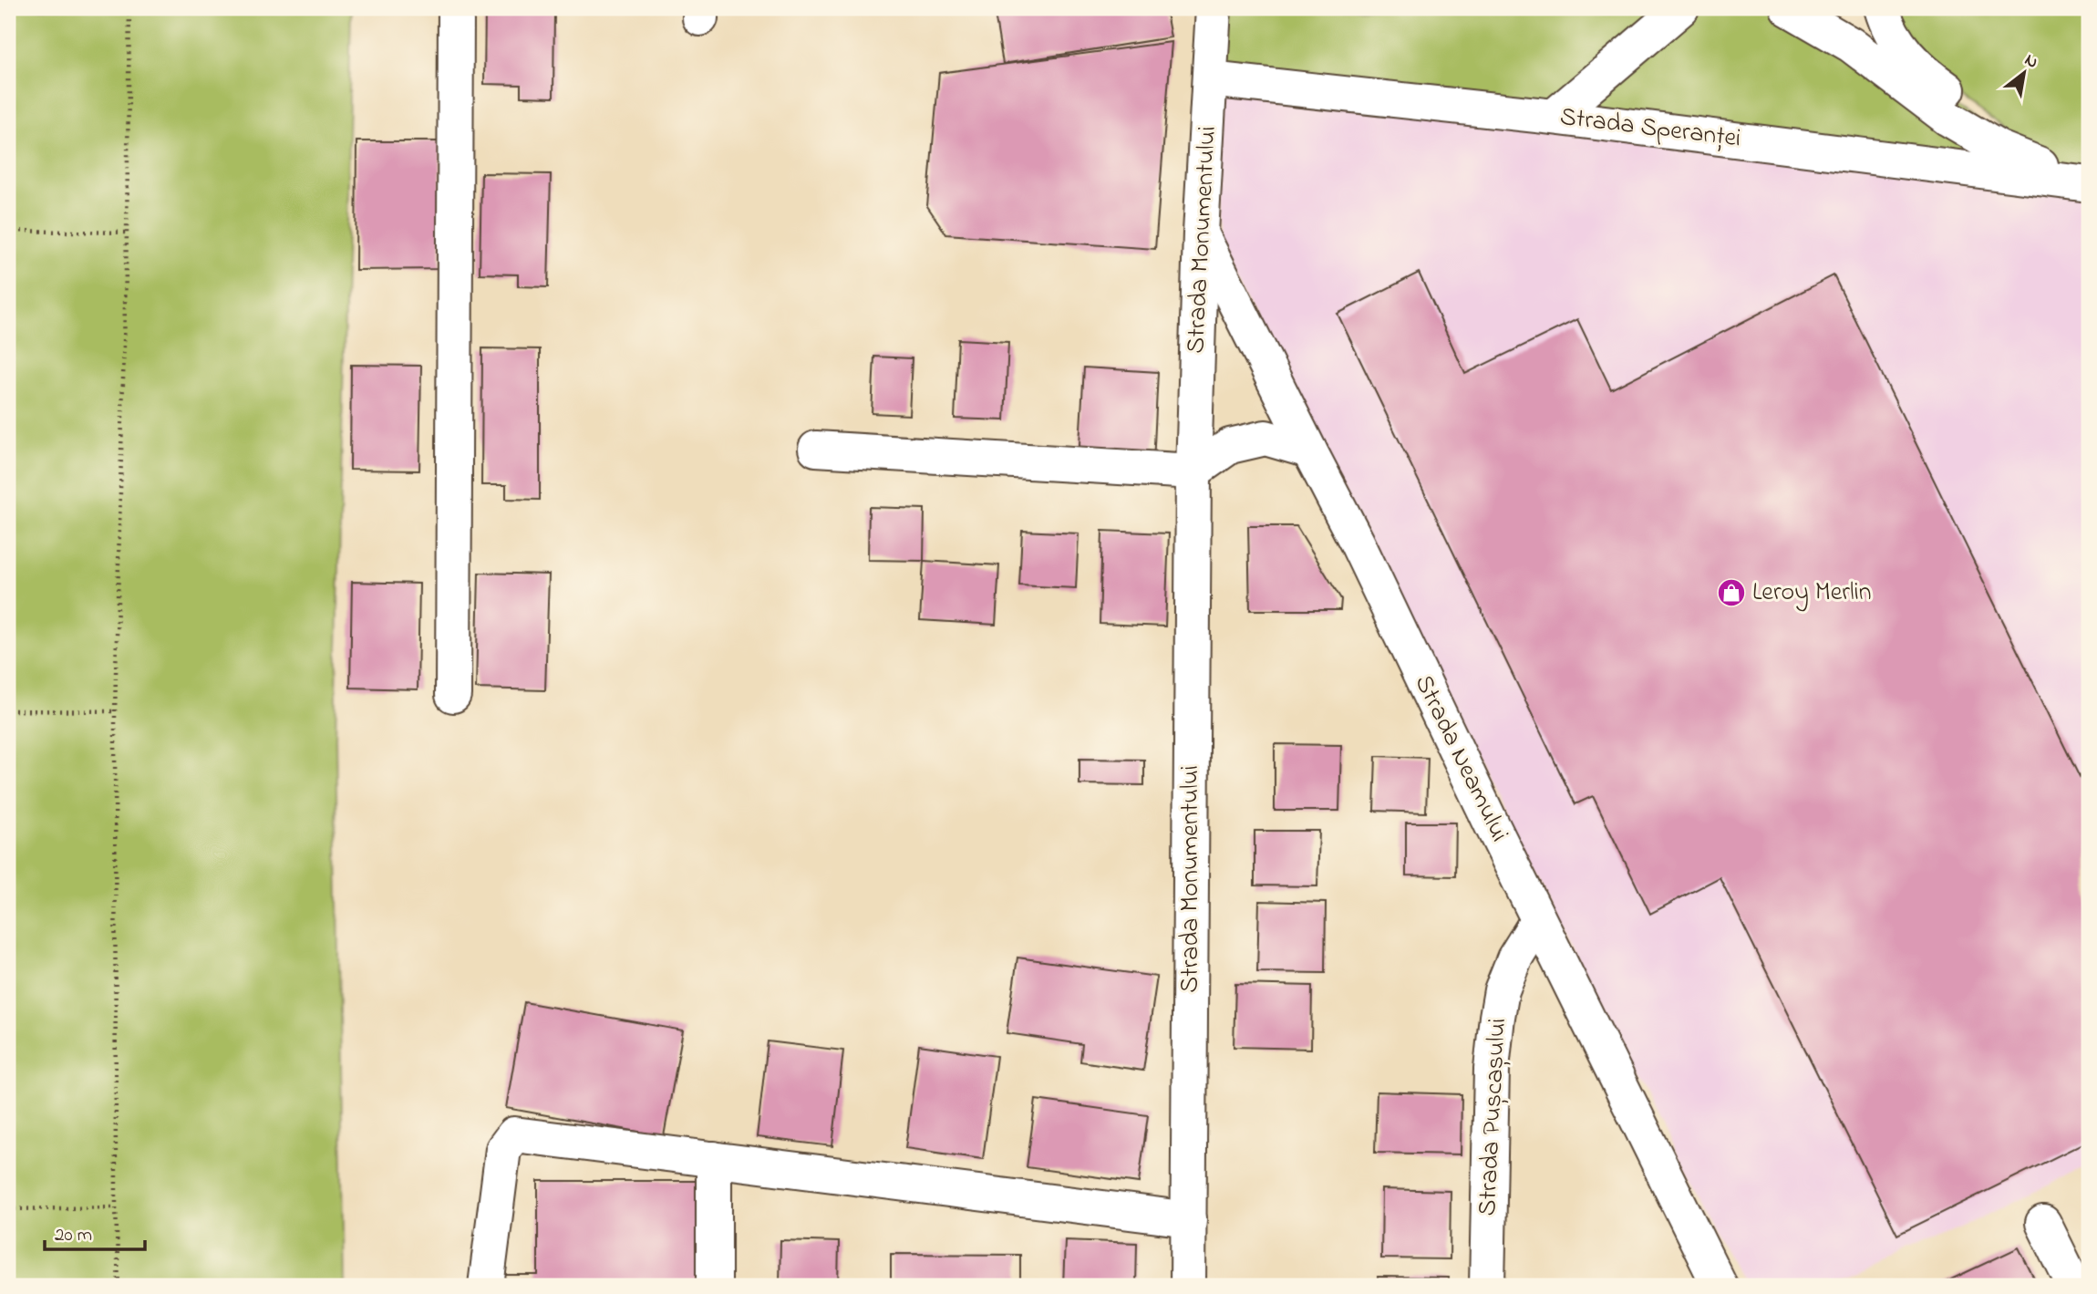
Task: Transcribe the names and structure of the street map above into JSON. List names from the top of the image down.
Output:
{
  "streets": {
    "street": [
      "Strada Speranței",
      "Strada Monumentului",
      "Strada Neamului",
      "Strada Pușcașului"
    ]
  },
  "crossings": [
    ["Strada Speranței", "Strada Monumentului"],
    ["Strada Monumentului", "Strada Neamului"],
    ["Strada Neamului", "Strada Pușcașului"]
  ],
  "places": {
    "shop": ["Leroy Merlin"]
  },
  "scale_bar": "20 m",
  "north": "top right"
}
